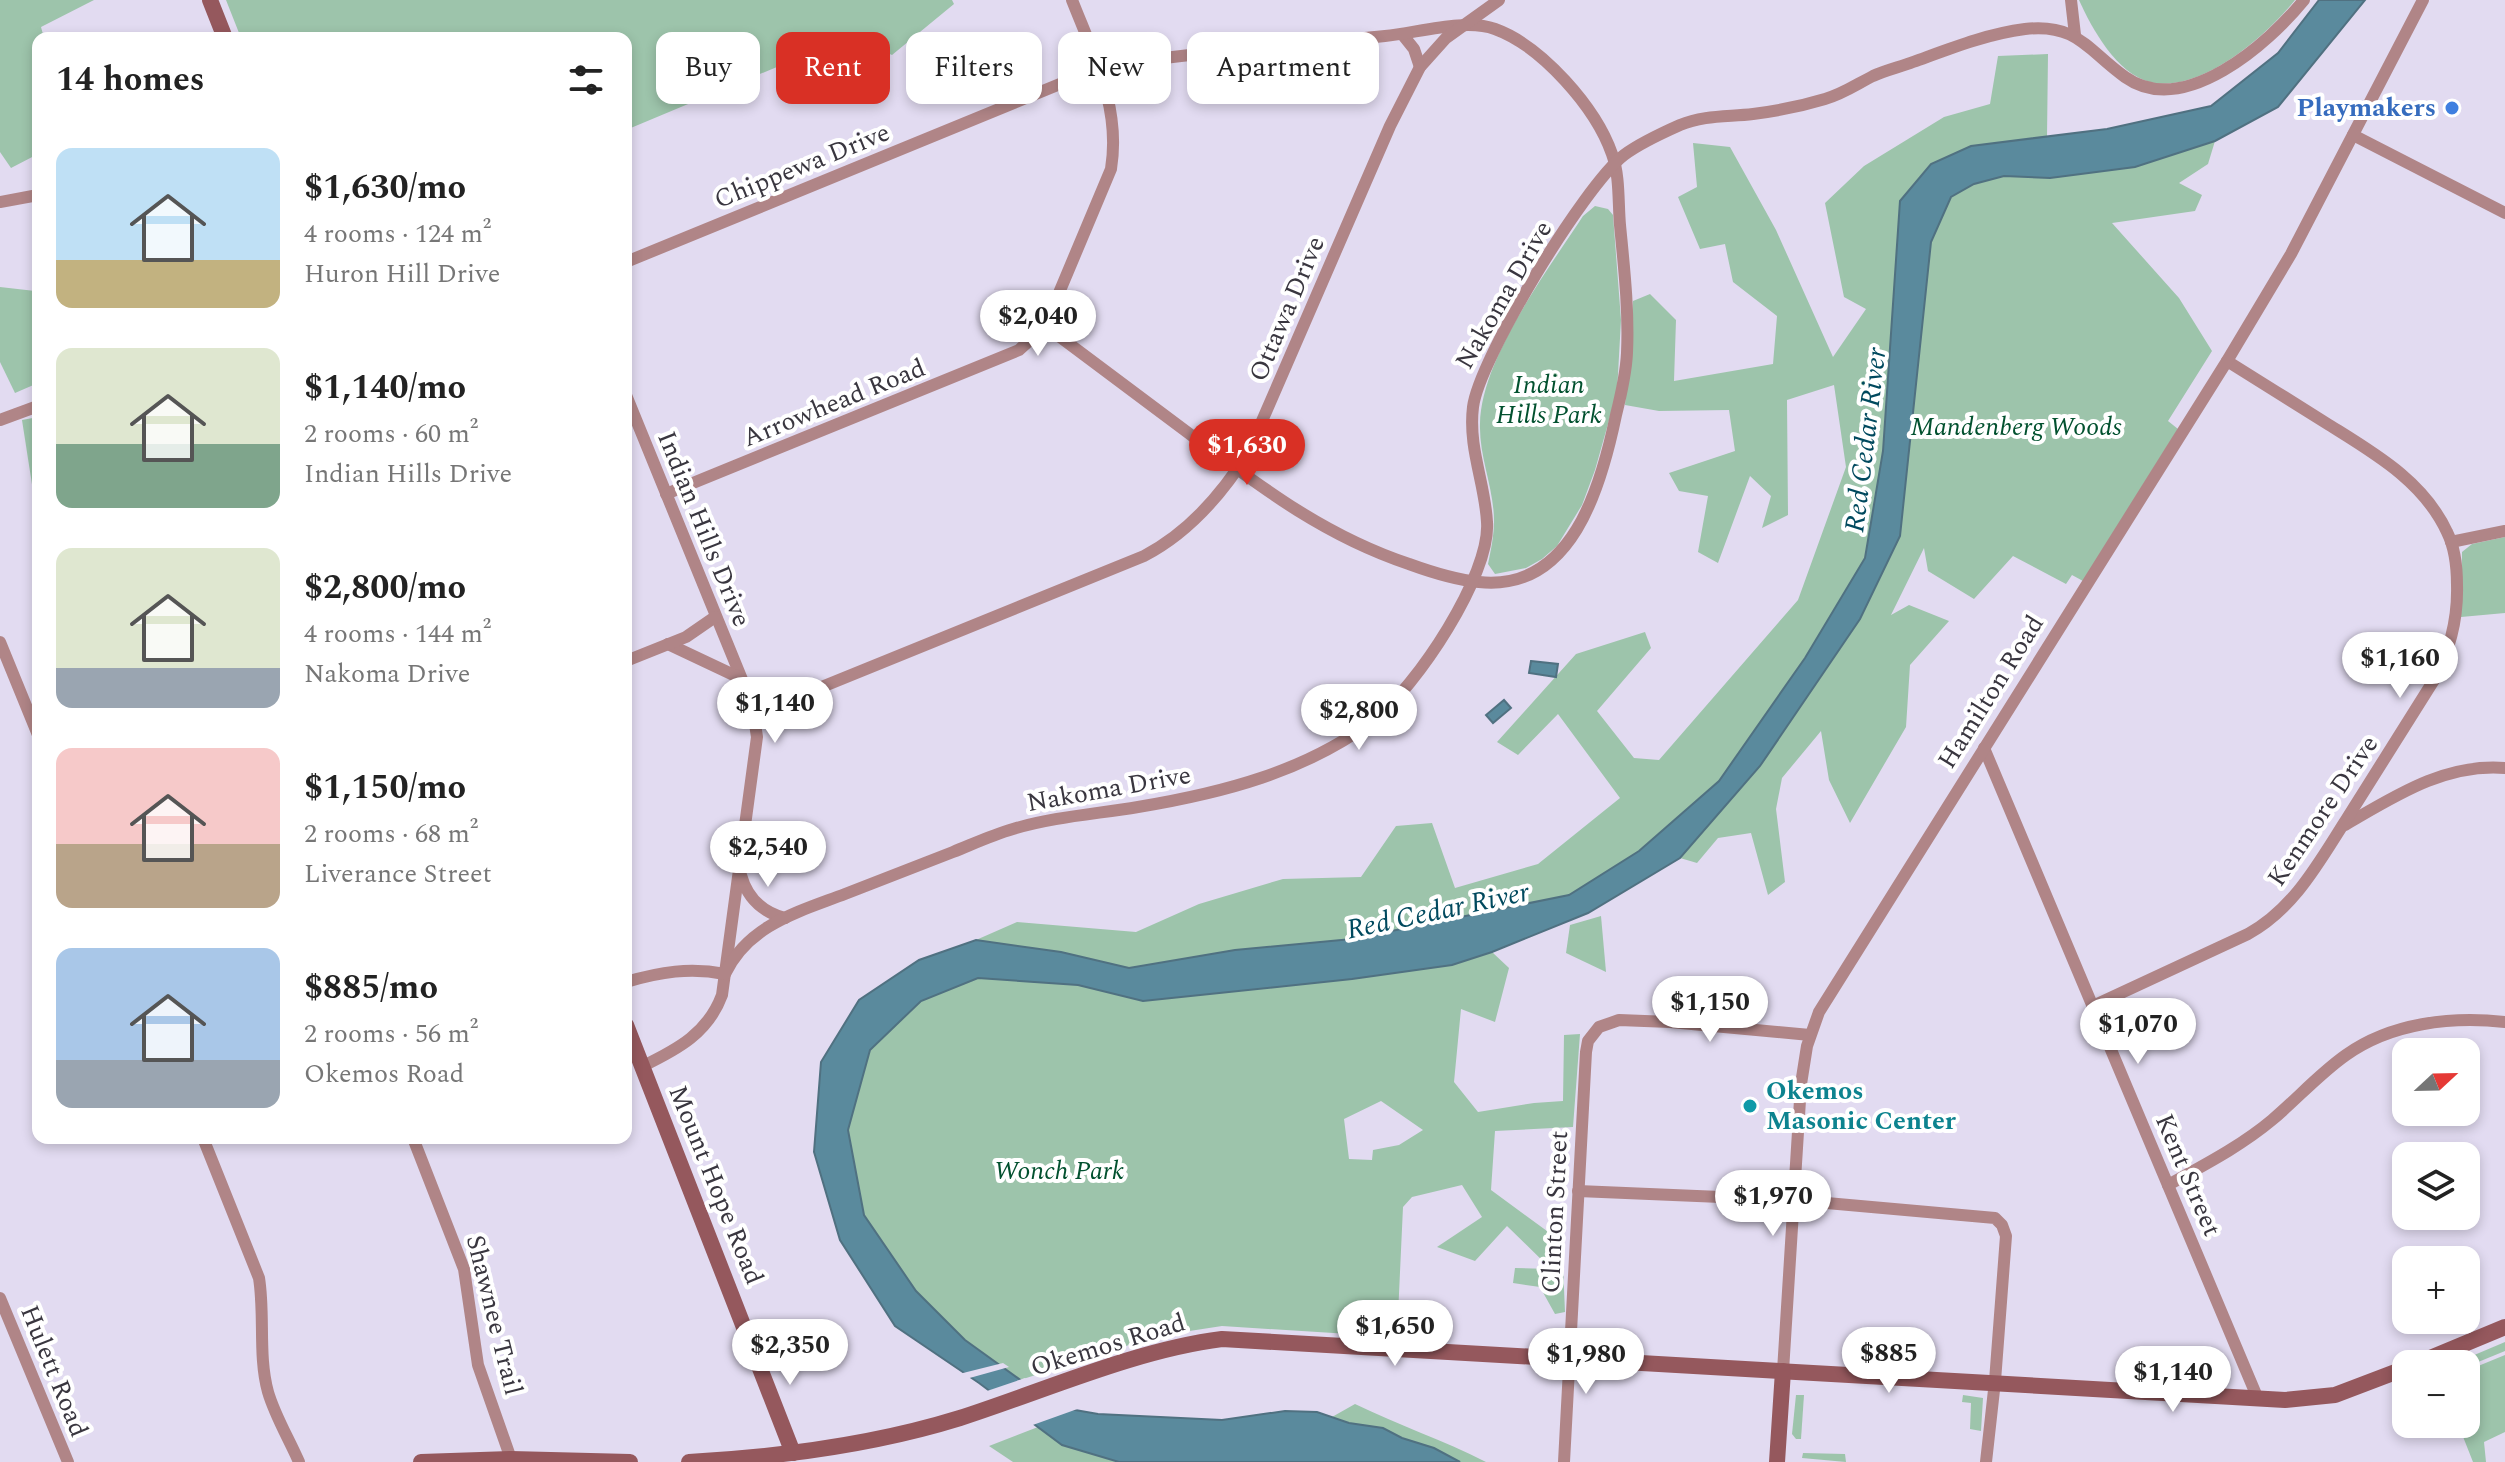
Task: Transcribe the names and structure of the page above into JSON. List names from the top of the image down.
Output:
{
  "streets": {
    "main road": ["Hamilton Road", "Mount Hope Road", "Okemos Road"],
    "street": [
      "Chippewa Drive",
      "Nakoma Drive",
      "Ottawa Drive",
      "Arrowhead Road",
      "Indian Hills Drive",
      "Kenmore Drive",
      "Kent Street",
      "Clinton Street",
      "Shawnee Trail",
      "Hulett Road"
    ]
  },
  "crossings": [
    ["Chippewa Drive", "Ottawa Drive"],
    ["Nakoma Drive", "Indian Hills Drive"],
    ["Ottawa Drive", "Indian Hills Drive"],
    ["Arrowhead Road", "Indian Hills Drive"],
    ["Indian Hills Drive", "Mount Hope Road"],
    ["Hamilton Road", "Kenmore Drive"],
    ["Hamilton Road", "Kent Street"],
    ["Hamilton Road", "Clinton Street"],
    ["Hamilton Road", "Okemos Road"],
    ["Kenmore Drive", "Kent Street"],
    ["Kent Street", "Okemos Road"],
    ["Mount Hope Road", "Okemos Road"],
    ["Clinton Street", "Okemos Road"]
  ],
  "water": ["Red Cedar River"],
  "parks": ["Indian Hills Park", "Mandenberg Woods", "Wonch Park"],
  "places": ["Playmakers", "Okemos Masonic Center"],
  "north": "right",
  "page": {
    "chip": [
      "Buy",
      "Rent",
      "Filters",
      "New",
      "Apartment"
    ],
    "heading": "14 homes",
    "list": [
      {
        "name": "$1,630/mo",
        "note": "4 rooms · 124 m² · Huron Hill Drive"
      },
      {
        "name": "$1,140/mo",
        "note": "2 rooms · 60 m² · Indian Hills Drive"
      },
      {
        "name": "$2,800/mo",
        "note": "4 rooms · 144 m² · Nakoma Drive"
      },
      {
        "name": "$1,150/mo",
        "note": "2 rooms · 68 m² · Liverance Street"
      },
      {
        "name": "$885/mo",
        "note": "2 rooms · 56 m² · Okemos Road"
      }
    ],
    "price": [
      "$2,040",
      "$1,630",
      "$1,160",
      "$1,140",
      "$2,800",
      "$2,540",
      "$1,150",
      "$1,070",
      "$1,970",
      "$1,650",
      "$2,350",
      "$885",
      "$1,980",
      "$1,140"
    ],
    "map_buttons": ["+", "−"]
  }
}
